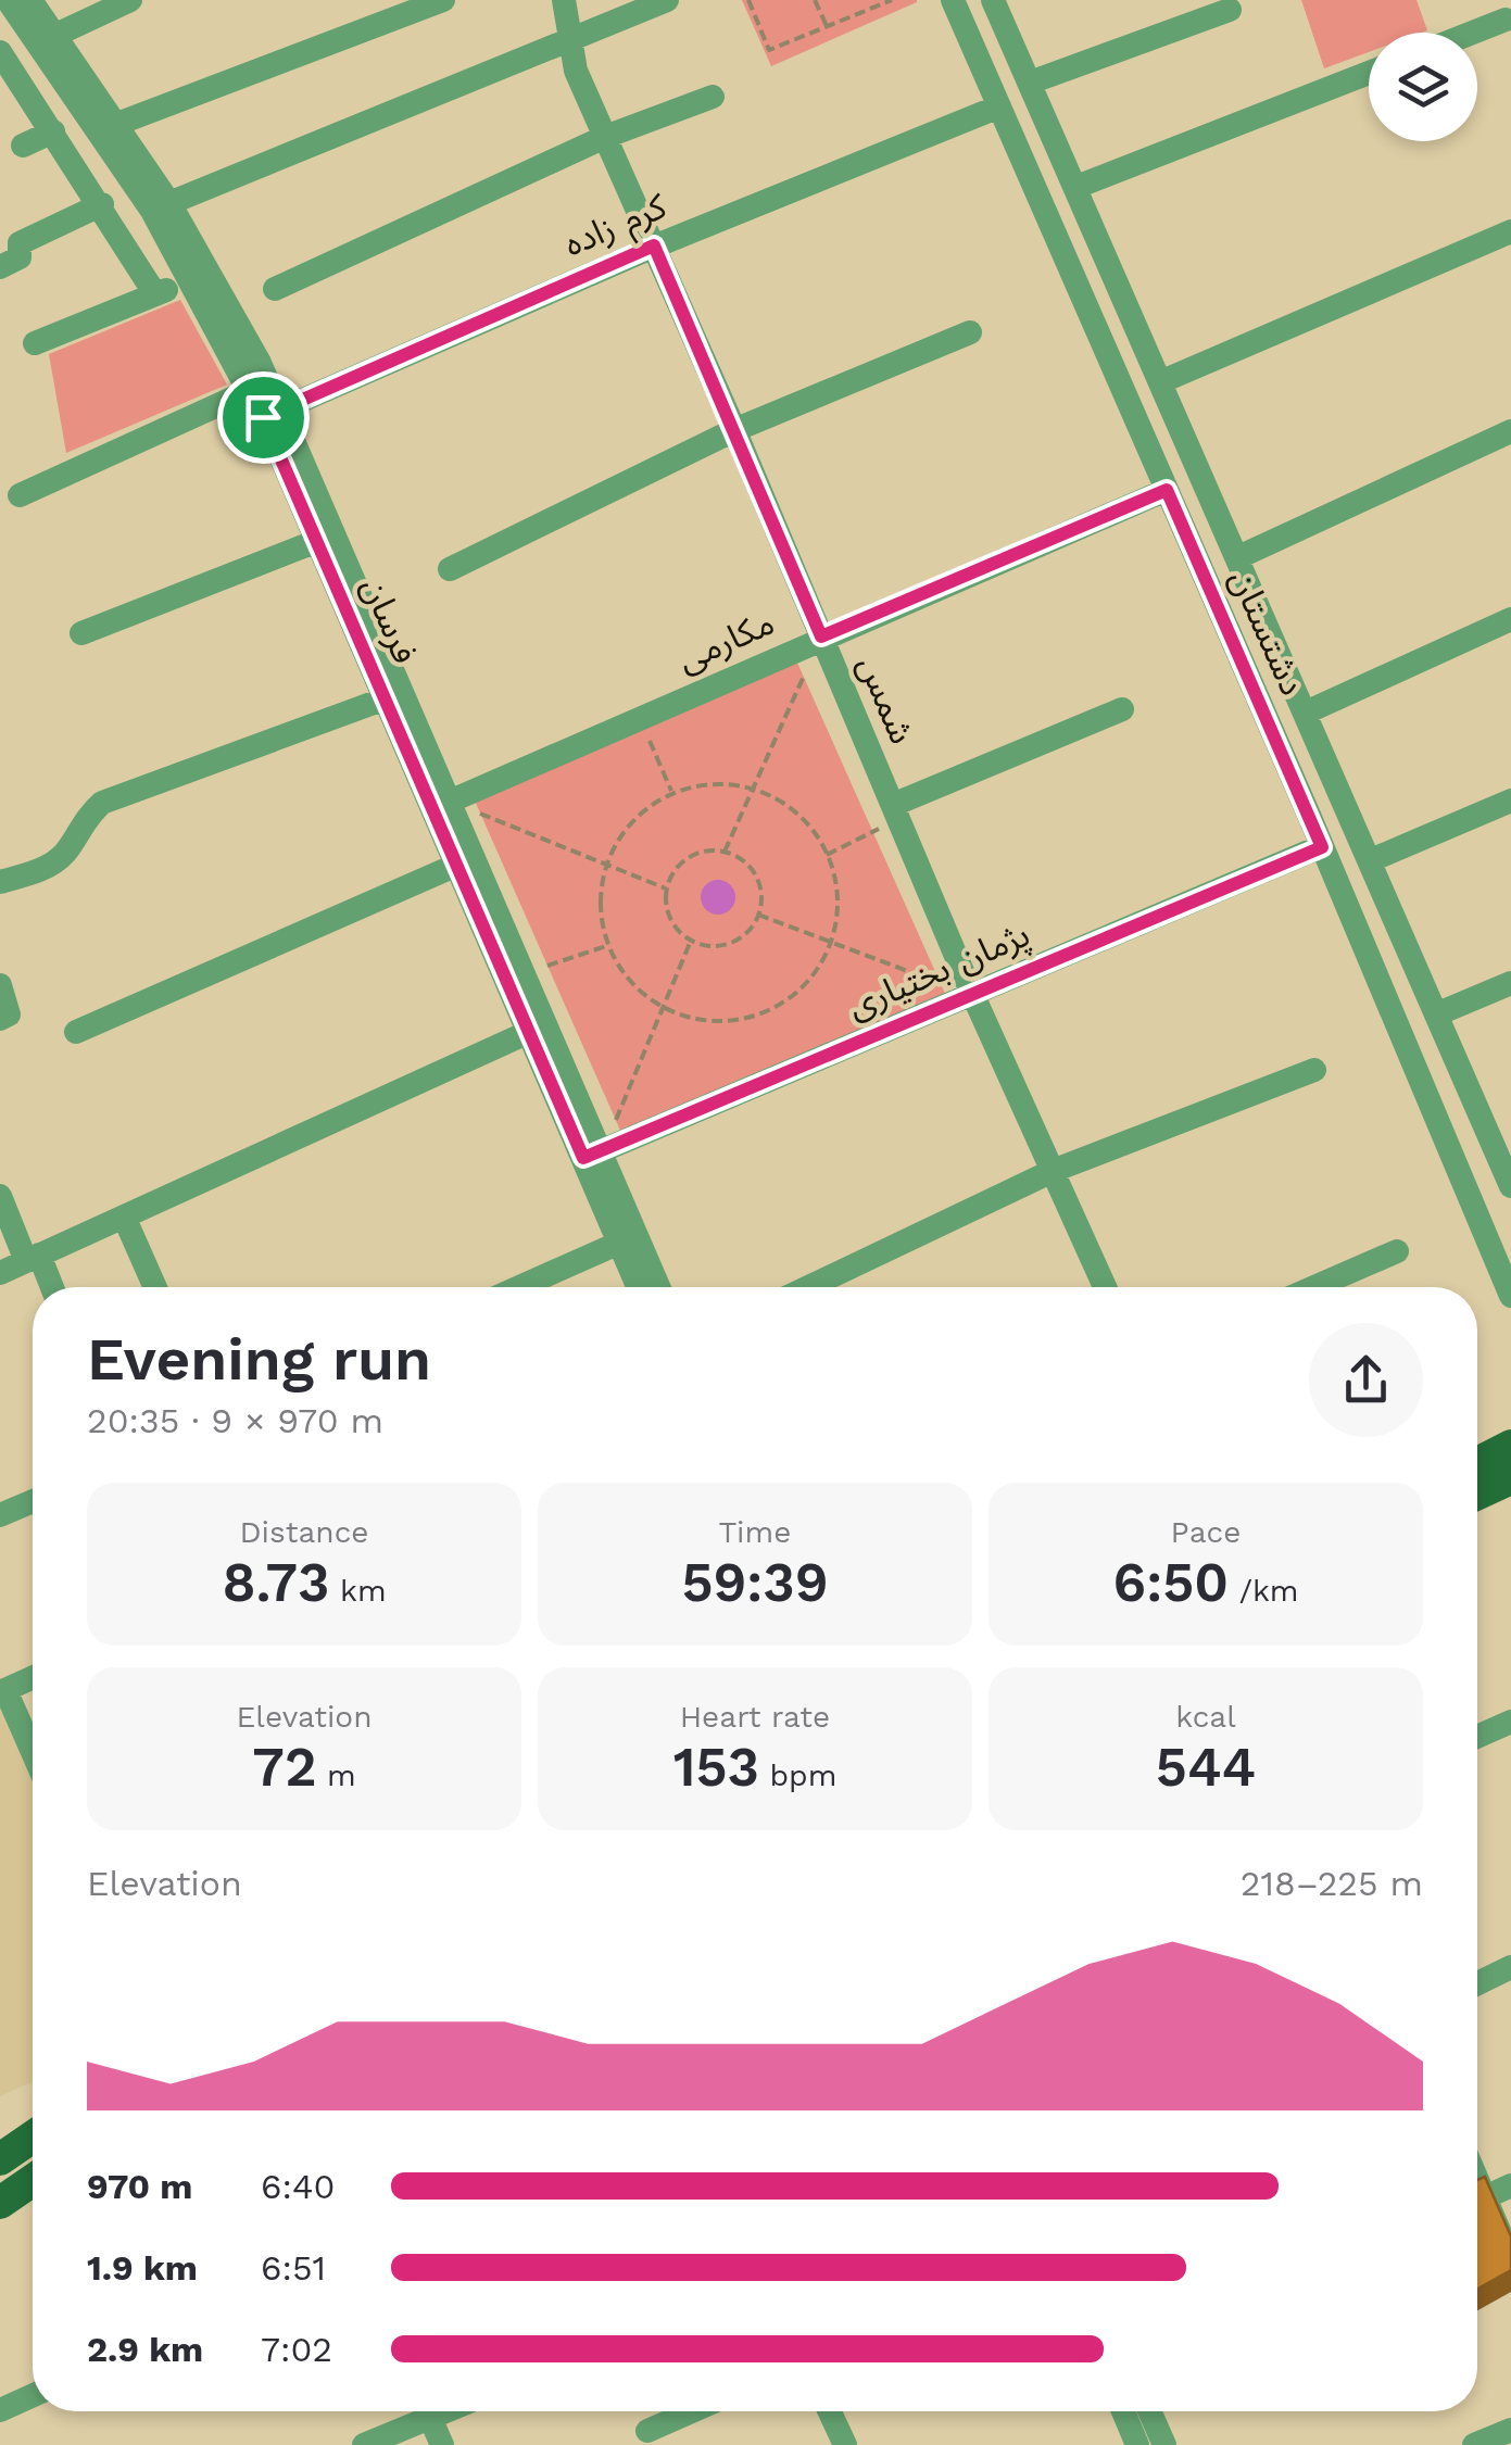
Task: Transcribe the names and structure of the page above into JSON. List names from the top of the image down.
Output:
{
  "streets": {
    "street": [
      "کرم زاده",
      "فرسان",
      "دشتستان",
      "مکارمی",
      "شمس",
      "پژمان بختیاری"
    ]
  },
  "crossings": [
    ["کرم زاده", "فرسان"],
    ["کرم زاده", "دشتستان"],
    ["کرم زاده", "شمس"],
    ["فرسان", "مکارمی"],
    ["فرسان", "پژمان بختیاری"],
    ["دشتستان", "مکارمی"],
    ["دشتستان", "پژمان بختیاری"],
    ["مکارمی", "شمس"],
    ["شمس", "پژمان بختیاری"]
  ],
  "page": {
    "heading": ["Evening run", "20:35 · 9 × 970 m"],
    "stats": [
      ["Distance", "8.73 km"],
      ["Time", "59:39"],
      ["Pace", "6:50 /km"],
      ["Elevation", "72 m"],
      ["Heart rate", "153 bpm"],
      ["kcal", "544"]
    ],
    "chart": ["Elevation", "218–225 m"],
    "list": [
      {
        "name": "970 m",
        "note": "6:40"
      },
      {
        "name": "1.9 km",
        "note": "6:51"
      },
      {
        "name": "2.9 km",
        "note": "7:02"
      }
    ]
  }
}
